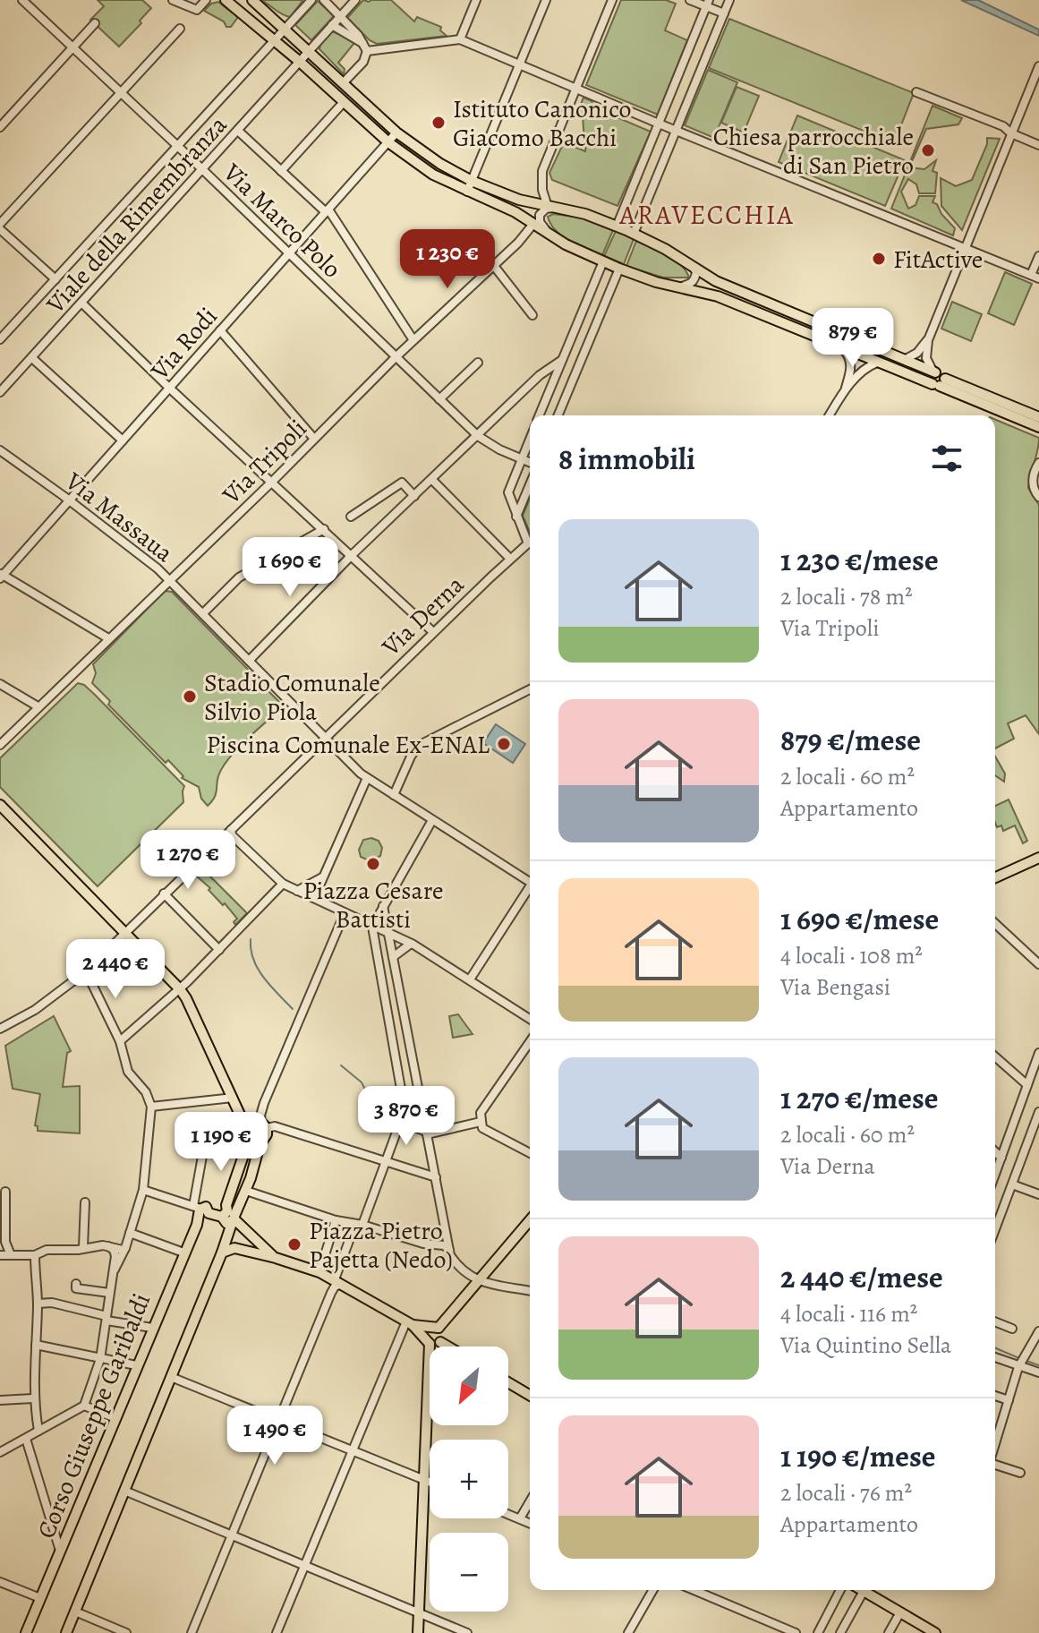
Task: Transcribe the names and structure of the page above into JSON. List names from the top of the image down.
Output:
{
  "streets": {
    "main road": ["Corso Giuseppe Garibaldi"],
    "street": [
      "Viale della Rimembranza",
      "Via Marco Polo",
      "Via Rodi",
      "Via Tripoli",
      "Via Massaua",
      "Via Derna"
    ]
  },
  "crossings": [
    ["Viale della Rimembranza", "Via Marco Polo"],
    ["Via Marco Polo", "Via Rodi"],
    ["Via Marco Polo", "Via Tripoli"],
    ["Via Rodi", "Via Massaua"],
    ["Via Tripoli", "Via Massaua"],
    ["Via Massaua", "Via Derna"]
  ],
  "districts": ["ARAVECCHIA"],
  "places": [
    "Istituto Canonico Giacomo Bacchi",
    "Chiesa parrocchiale di San Pietro",
    "FitActive",
    "Stadio Comunale Silvio Piola",
    "Piscina Comunale Ex-ENAL",
    "Piazza Cesare Battisti",
    "Piazza Pietro Pajetta (Nedo)"
  ],
  "north": "bottom left",
  "page": {
    "price": [
      "1 230 €",
      "879 €",
      "1 690 €",
      "1 270 €",
      "2 440 €",
      "3 870 €",
      "1 190 €",
      "1 490 €"
    ],
    "heading": "8 immobili",
    "list": [
      {
        "name": "1 230 €/mese",
        "note": "2 locali · 78 m² · Via Tripoli"
      },
      {
        "name": "879 €/mese",
        "note": "2 locali · 60 m² · Appartamento"
      },
      {
        "name": "1 690 €/mese",
        "note": "4 locali · 108 m² · Via Bengasi"
      },
      {
        "name": "1 270 €/mese",
        "note": "2 locali · 60 m² · Via Derna"
      },
      {
        "name": "2 440 €/mese",
        "note": "4 locali · 116 m² · Via Quintino Sella"
      },
      {
        "name": "1 190 €/mese",
        "note": "2 locali · 76 m² · Appartamento"
      }
    ],
    "map_buttons": ["+", "−"]
  }
}
